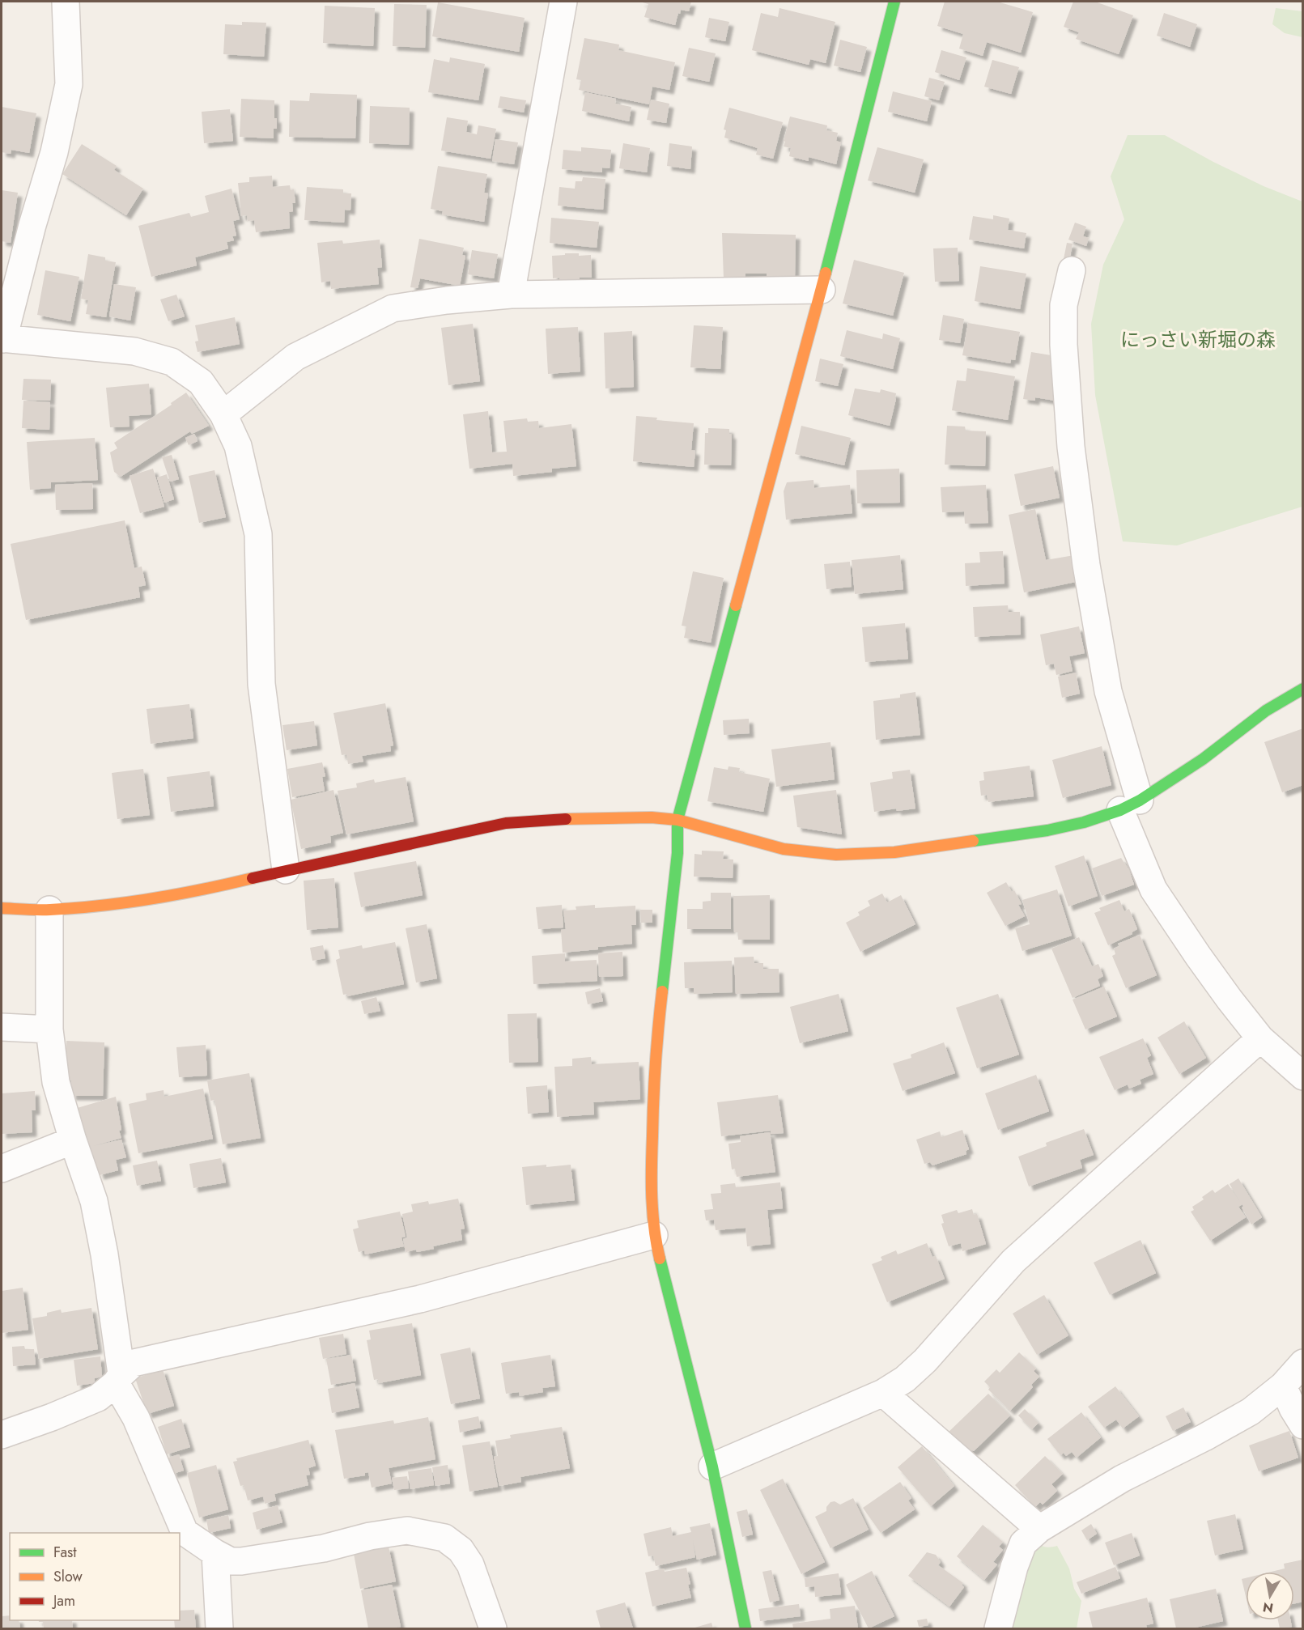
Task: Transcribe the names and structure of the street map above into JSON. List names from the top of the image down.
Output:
{
  "parks": ["にっさい新堀の森"],
  "legend": ["Fast", "Slow", "Jam"],
  "north": "bottom"
}
